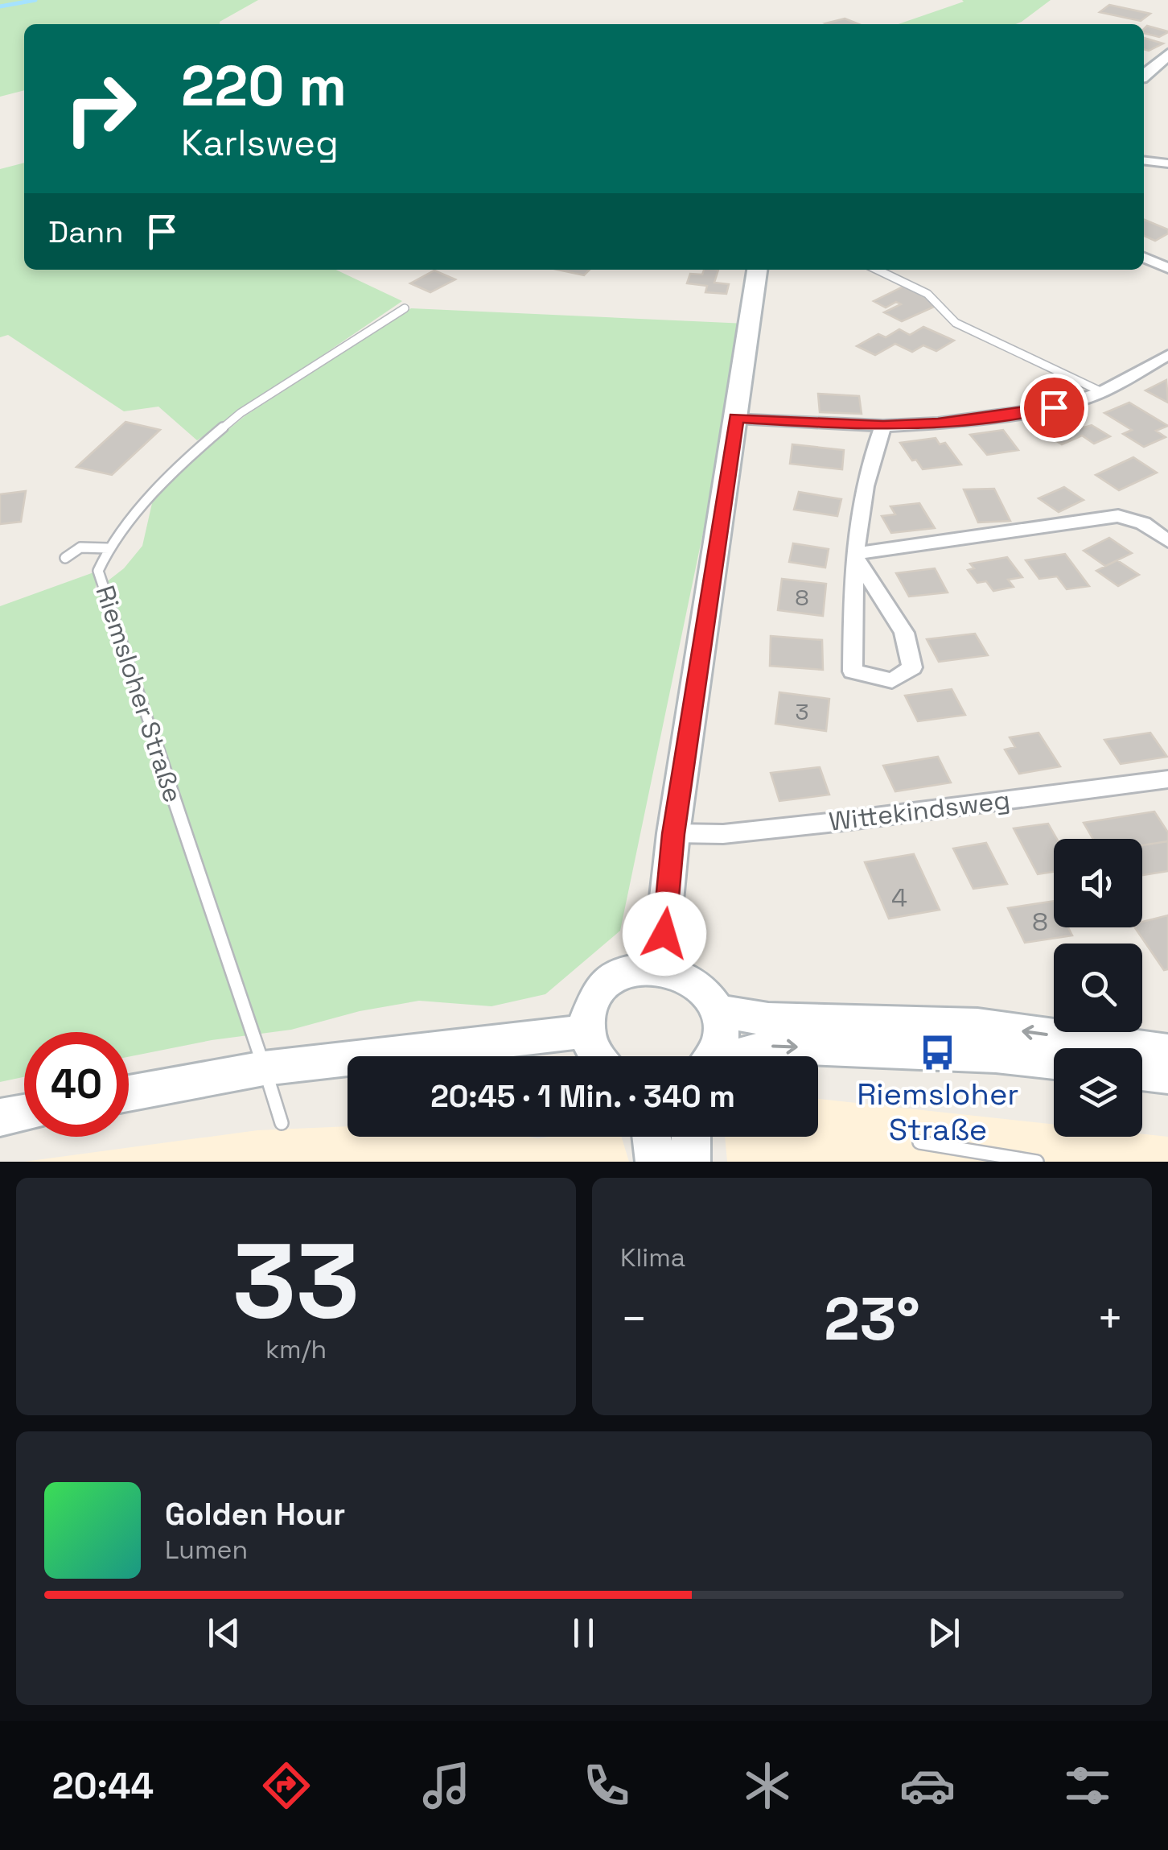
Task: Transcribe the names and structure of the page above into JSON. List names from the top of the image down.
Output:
{
  "streets": {
    "street": ["Wittekindsweg"],
    "lane": ["Riemsloher Straße"]
  },
  "places": {
    "bus stop": ["Riemsloher Straße"]
  },
  "house_numbers": [
    "8",
    "3",
    "4",
    "8"
  ],
  "page": {
    "turn": ["220 m", "Karlsweg"],
    "then": "Dann",
    "limit": "40",
    "trip": "20:45 · 1 Min. · 340 m",
    "tile": [
      ["33", "km/h"],
      "Klima"
    ],
    "heat": ["−", "23°", "+"],
    "song": ["Golden Hour", "Lumen"],
    "tabs": "20:44"
  }
}
